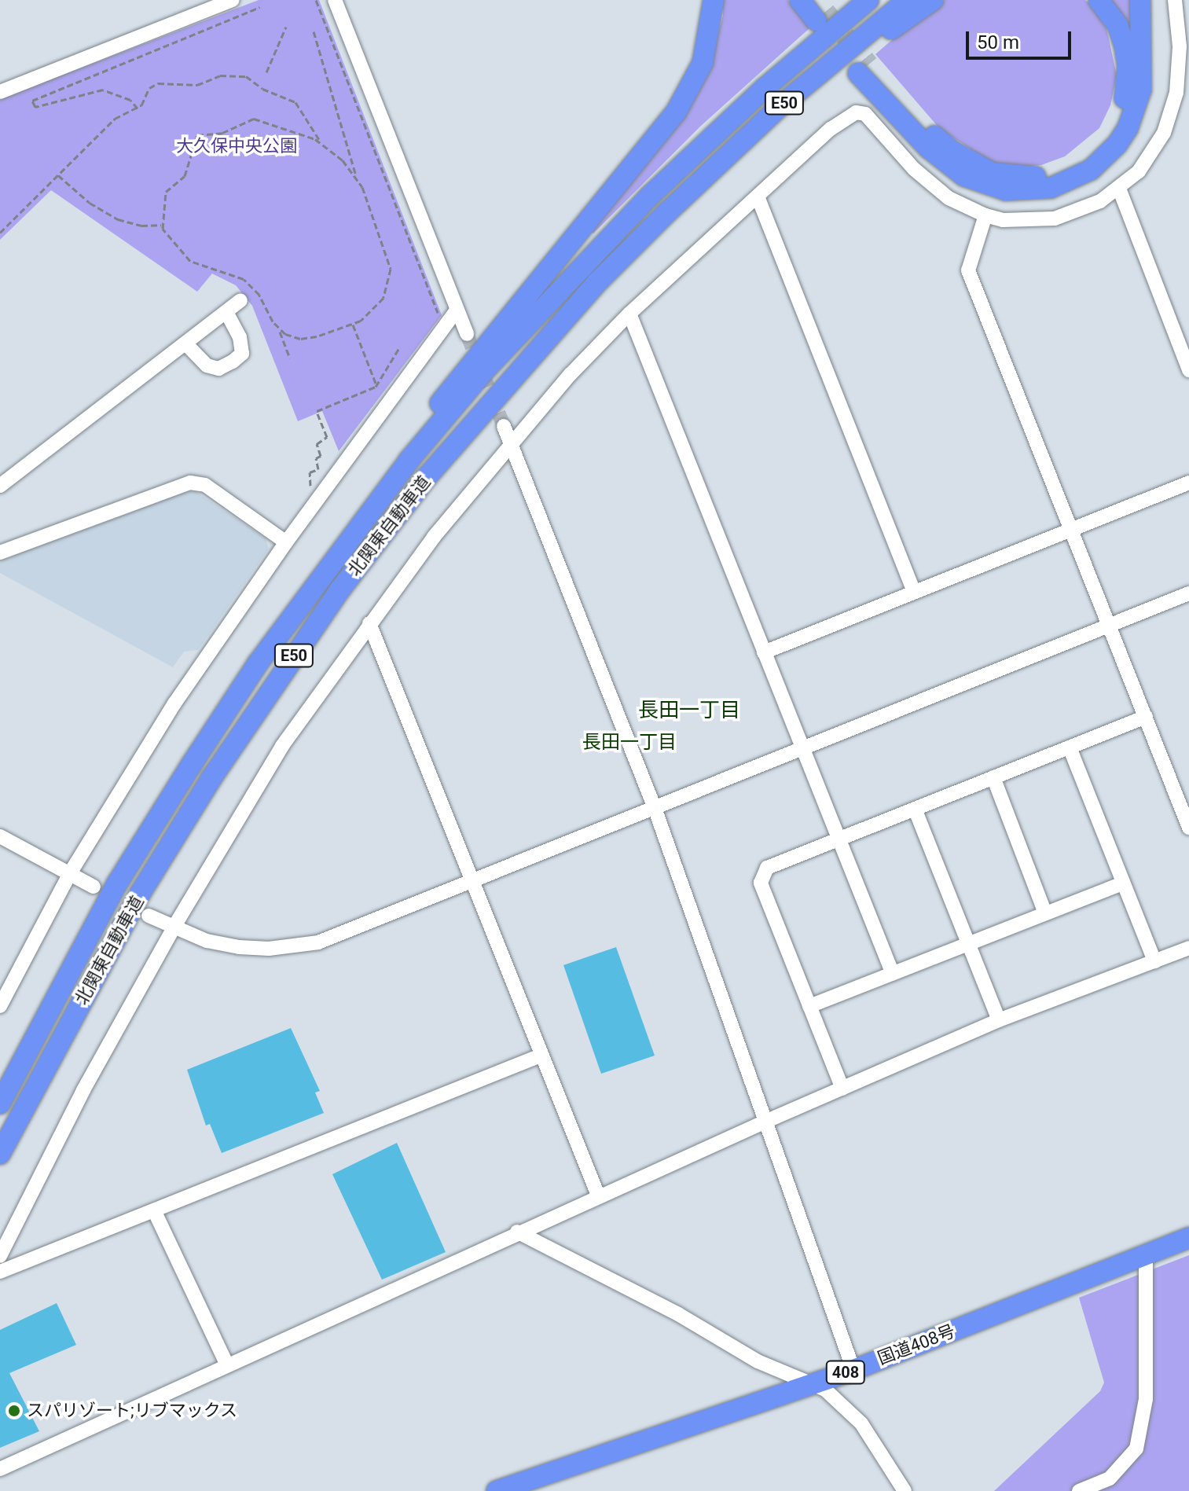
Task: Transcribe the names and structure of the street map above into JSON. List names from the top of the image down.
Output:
{
  "streets": {
    "highway": [
      "E50",
      "北関東自動車道",
      "国道408号",
      "408"
    ]
  },
  "districts": ["長田一丁目", "長田一丁目"],
  "parks": ["大久保中央公園"],
  "places": ["スパリゾート;リブマックス"],
  "scale_bar": "50 m"
}
